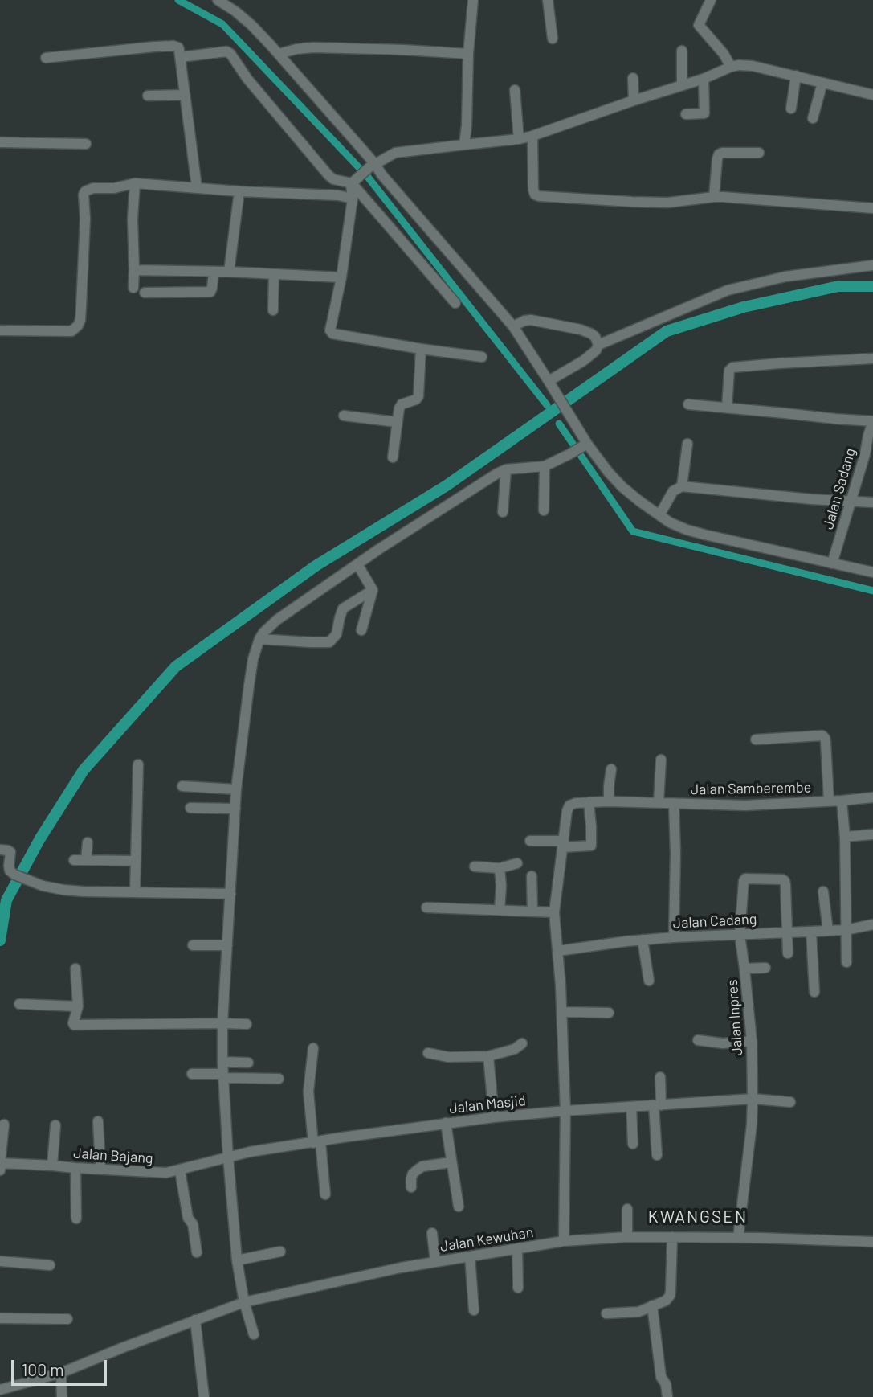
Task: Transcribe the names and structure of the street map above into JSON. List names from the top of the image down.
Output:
{
  "streets": {
    "street": [
      "Jalan Sadang",
      "Jalan Samberembe",
      "Jalan Cadang",
      "Jalan Inpres",
      "Jalan Masjid",
      "Jalan Bajang",
      "Jalan Kewuhan"
    ]
  },
  "crossings": [
    ["Jalan Samberembe", "Jalan Cadang"],
    ["Jalan Samberembe", "Jalan Masjid"],
    ["Jalan Samberembe", "Jalan Kewuhan"],
    ["Jalan Cadang", "Jalan Inpres"],
    ["Jalan Inpres", "Jalan Masjid"],
    ["Jalan Inpres", "Jalan Kewuhan"],
    ["Jalan Masjid", "Jalan Bajang"]
  ],
  "districts": ["KWANGSEN"],
  "scale_bar": "100 m"
}
